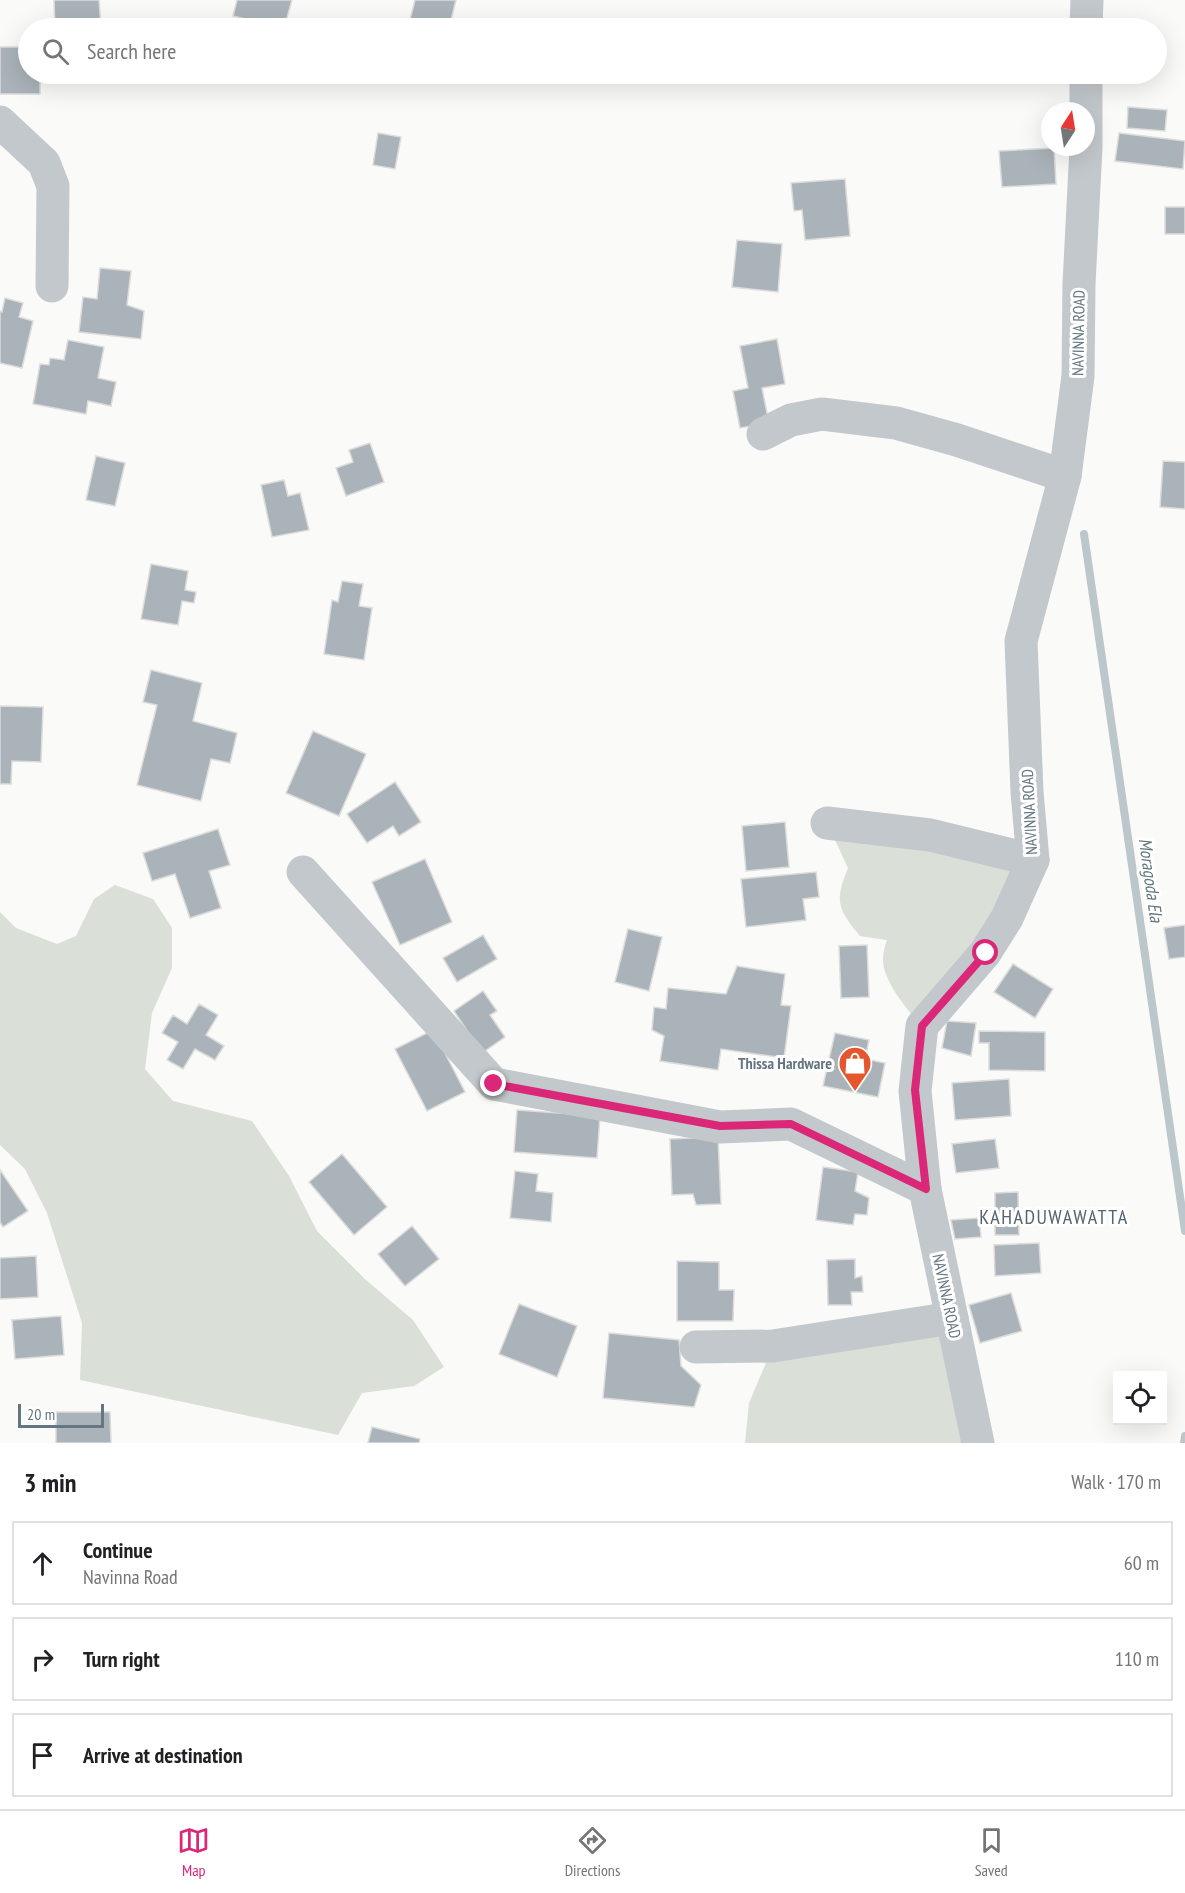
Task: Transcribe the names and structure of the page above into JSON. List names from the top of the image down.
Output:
{
  "streets": {
    "street": ["NAVINNA ROAD"]
  },
  "districts": ["KAHADUWAWATTA"],
  "water": ["Moragoda Ela"],
  "places": {
    "shop": ["Thissa Hardware"]
  },
  "scale_bar": "20 m",
  "north": "top",
  "page": {
    "search": "Search here",
    "scale": "20 m",
    "heading": ["3 min", "Walk · 170 m"],
    "list": [
      ["Continue", "Navinna Road", "60 m"],
      ["Turn right", "110 m"],
      "Arrive at destination"
    ],
    "nav": ["Map", "Directions", "Saved"]
  }
}
